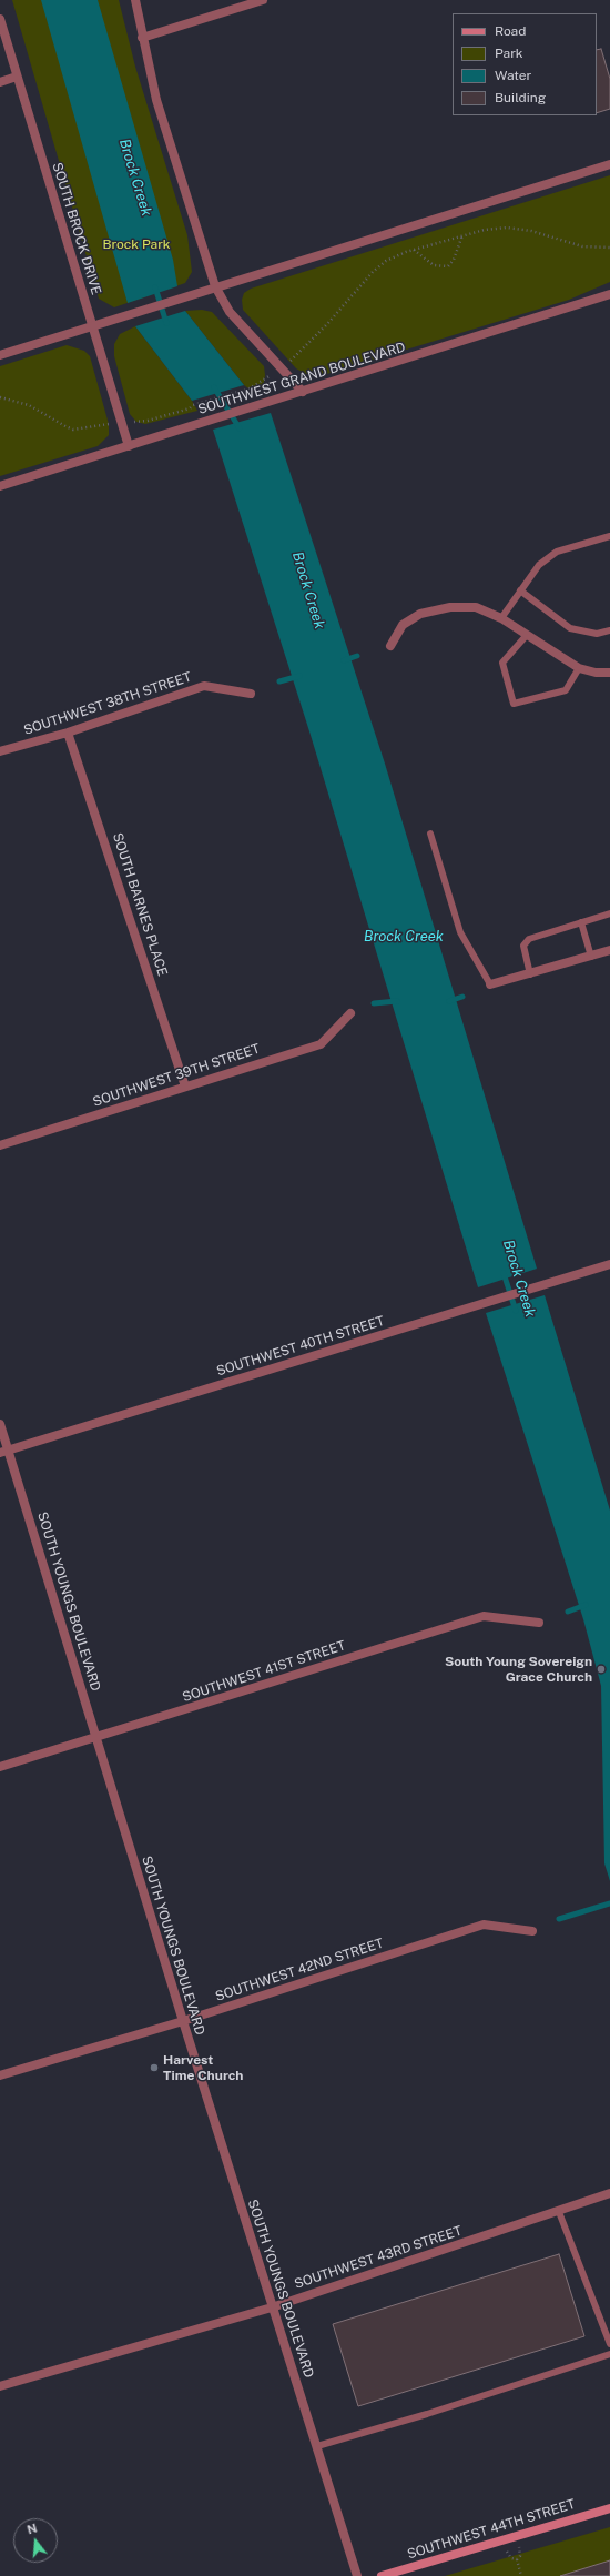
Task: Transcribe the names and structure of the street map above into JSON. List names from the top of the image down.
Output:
{
  "streets": {
    "main road": ["SOUTHWEST 44TH STREET"],
    "street": [
      "SOUTH BROCK DRIVE",
      "SOUTHWEST GRAND BOULEVARD",
      "SOUTHWEST 38TH STREET",
      "SOUTH BARNES PLACE",
      "SOUTHWEST 39TH STREET",
      "SOUTHWEST 40TH STREET",
      "SOUTH YOUNGS BOULEVARD",
      "SOUTHWEST 41ST STREET",
      "SOUTHWEST 42ND STREET",
      "SOUTHWEST 43RD STREET"
    ]
  },
  "crossings": [
    ["SOUTH BROCK DRIVE", "SOUTHWEST GRAND BOULEVARD"],
    ["SOUTHWEST 38TH STREET", "SOUTH BARNES PLACE"],
    ["SOUTH BARNES PLACE", "SOUTHWEST 39TH STREET"],
    ["SOUTHWEST 40TH STREET", "SOUTH YOUNGS BOULEVARD"],
    ["SOUTH YOUNGS BOULEVARD", "SOUTHWEST 41ST STREET"],
    ["SOUTH YOUNGS BOULEVARD", "SOUTHWEST 42ND STREET"],
    ["SOUTH YOUNGS BOULEVARD", "SOUTHWEST 43RD STREET"]
  ],
  "water": ["Brock Creek"],
  "parks": ["Brock Park"],
  "places": ["South Young Sovereign Grace Church", "Harvest Time Church"],
  "legend": [
    "Road",
    "Park",
    "Water",
    "Building"
  ],
  "north": "top"
}
